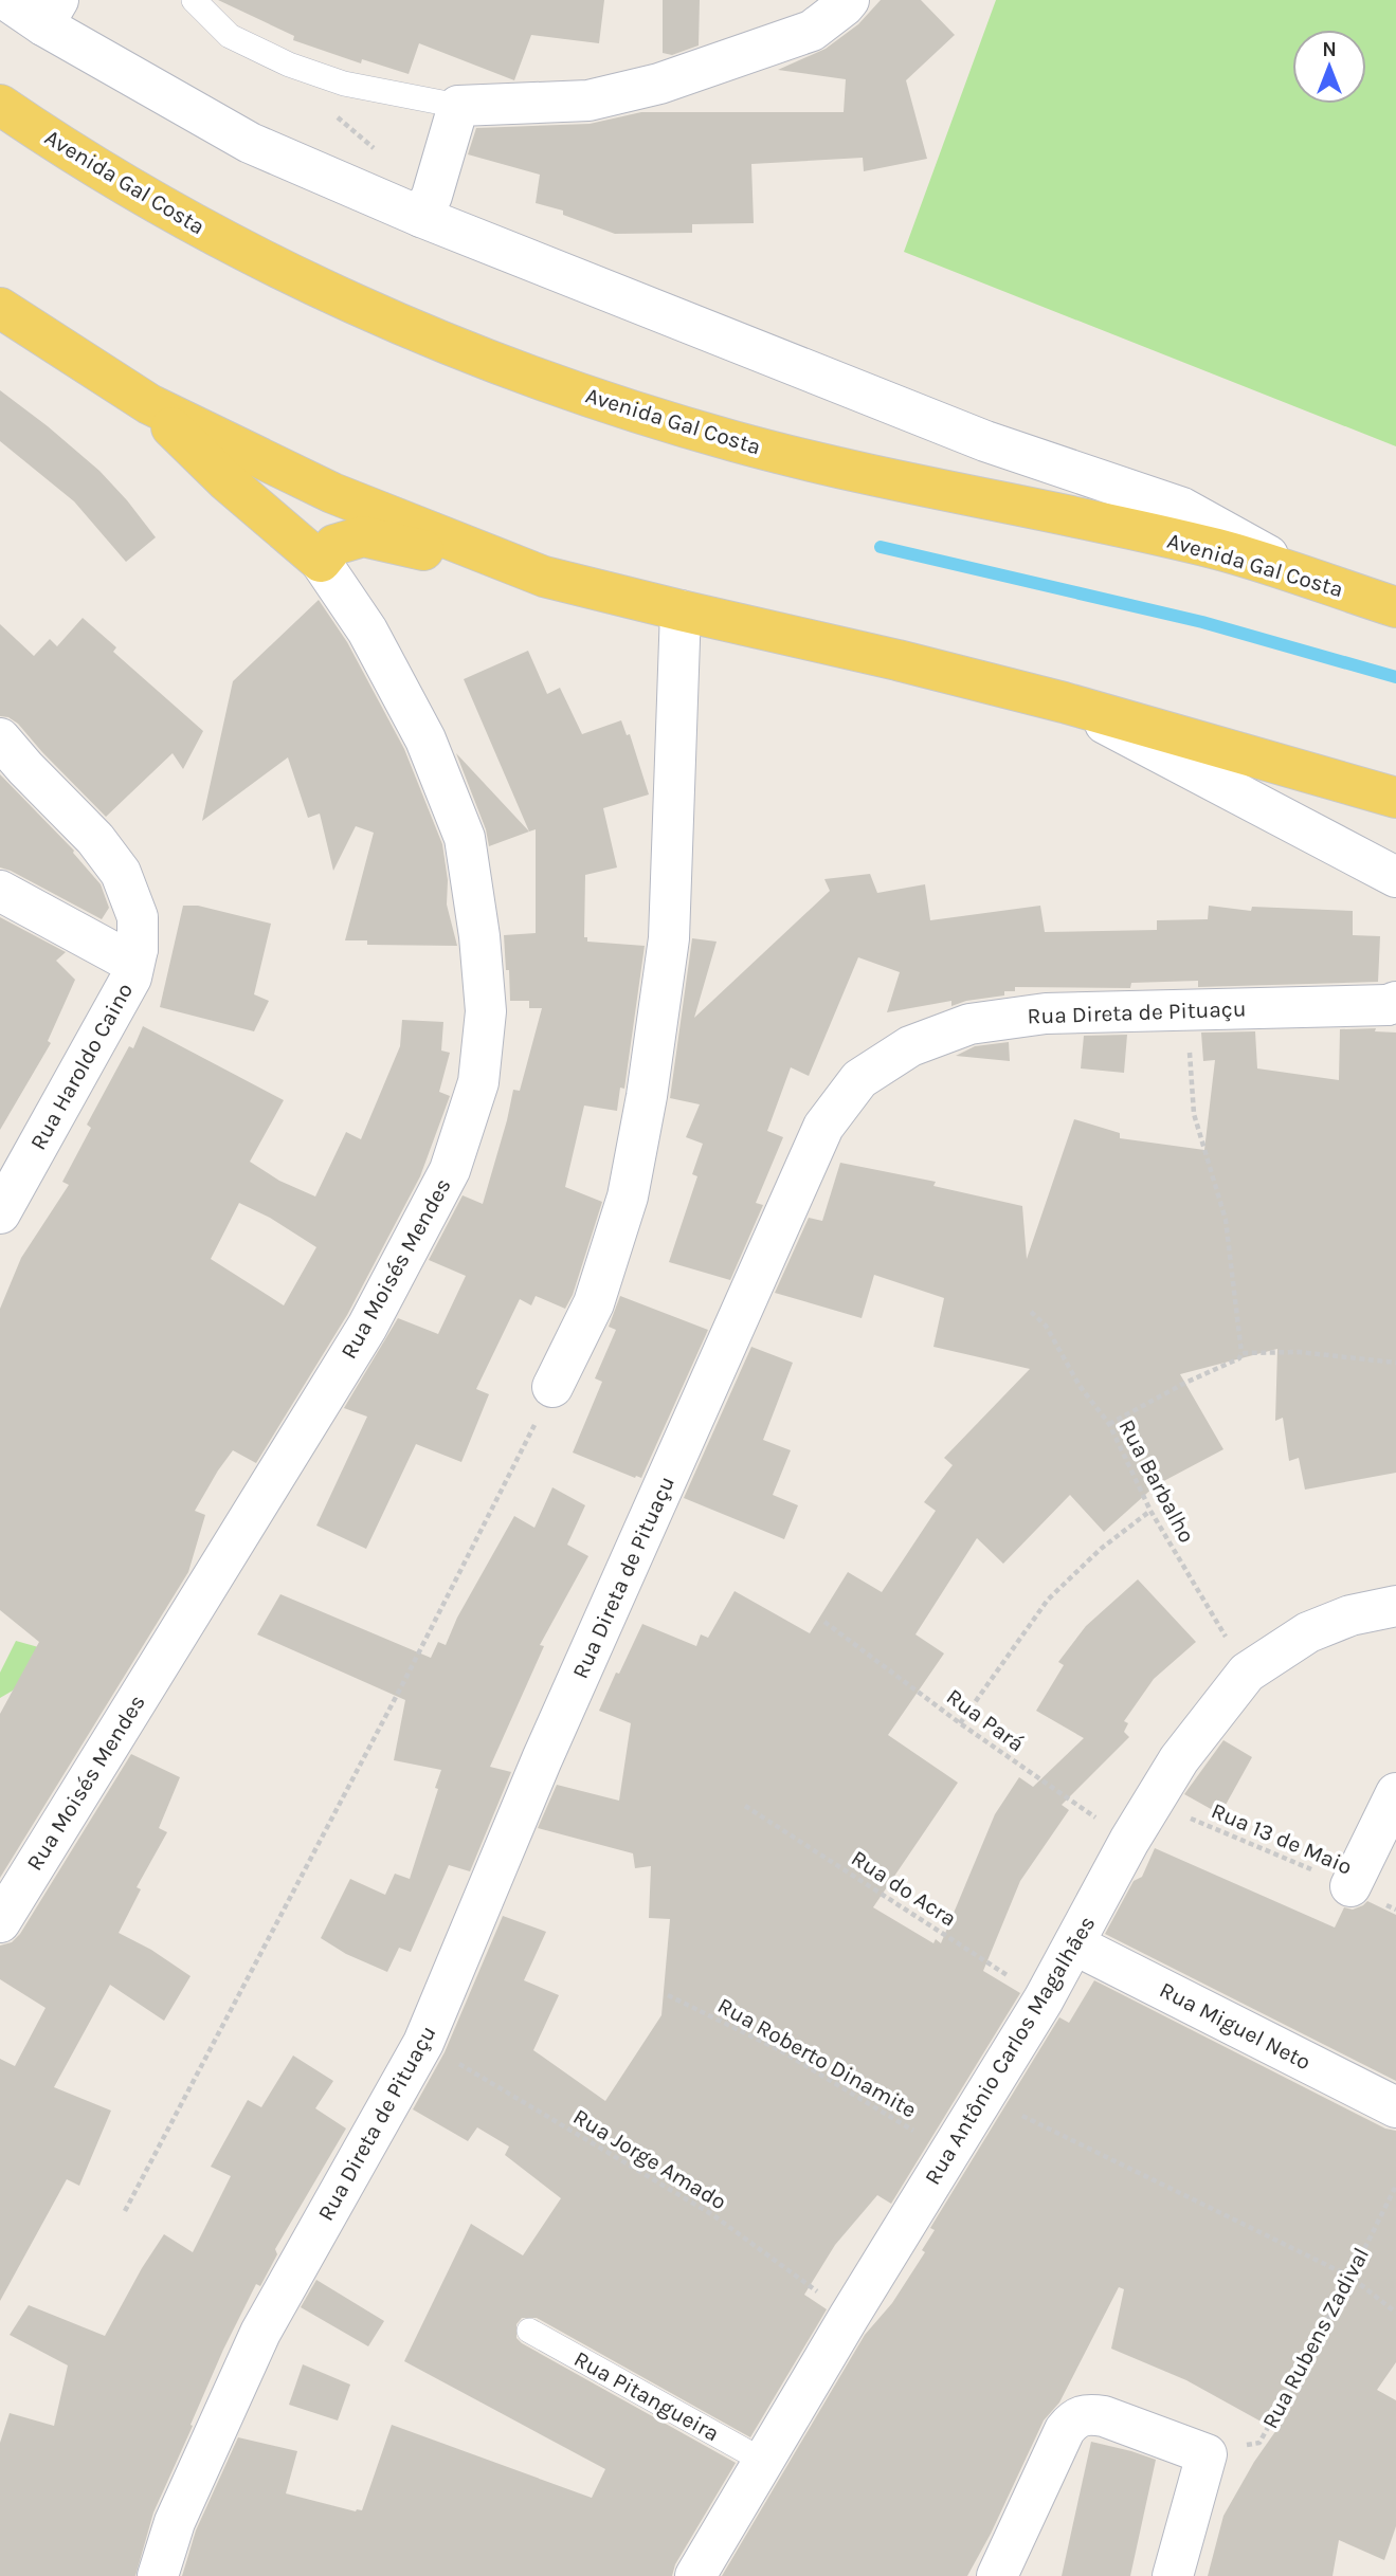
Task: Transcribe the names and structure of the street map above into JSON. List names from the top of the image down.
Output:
{
  "streets": {
    "main road": ["Avenida Gal Costa"],
    "street": [
      "Rua Direta de Pituaçu",
      "Rua Haroldo Caino",
      "Rua Moisés Mendes",
      "Rua Miguel Neto",
      "Rua Antônio Carlos Magalhães"
    ],
    "lane": ["Rua Pitangueira"],
    "path": [
      "Rua Barbalho",
      "Rua Pará",
      "Rua 13 de Maio",
      "Rua do Acra",
      "Rua Roberto Dinamite",
      "Rua Jorge Amado",
      "Rua Rubens Zadival"
    ]
  },
  "crossings": [
    ["Rua Direta de Pituaçu", "Rua Jorge Amado"],
    ["Rua Barbalho", "Rua Antônio Carlos Magalhães"],
    ["Rua Pará", "Rua Antônio Carlos Magalhães"],
    ["Rua 13 de Maio", "Rua Antônio Carlos Magalhães"],
    ["Rua do Acra", "Rua Antônio Carlos Magalhães"],
    ["Rua Miguel Neto", "Rua Antônio Carlos Magalhães"],
    ["Rua Antônio Carlos Magalhães", "Rua Roberto Dinamite"],
    ["Rua Antônio Carlos Magalhães", "Rua Jorge Amado"],
    ["Rua Antônio Carlos Magalhães", "Rua Pitangueira"]
  ],
  "north": "top"
}
